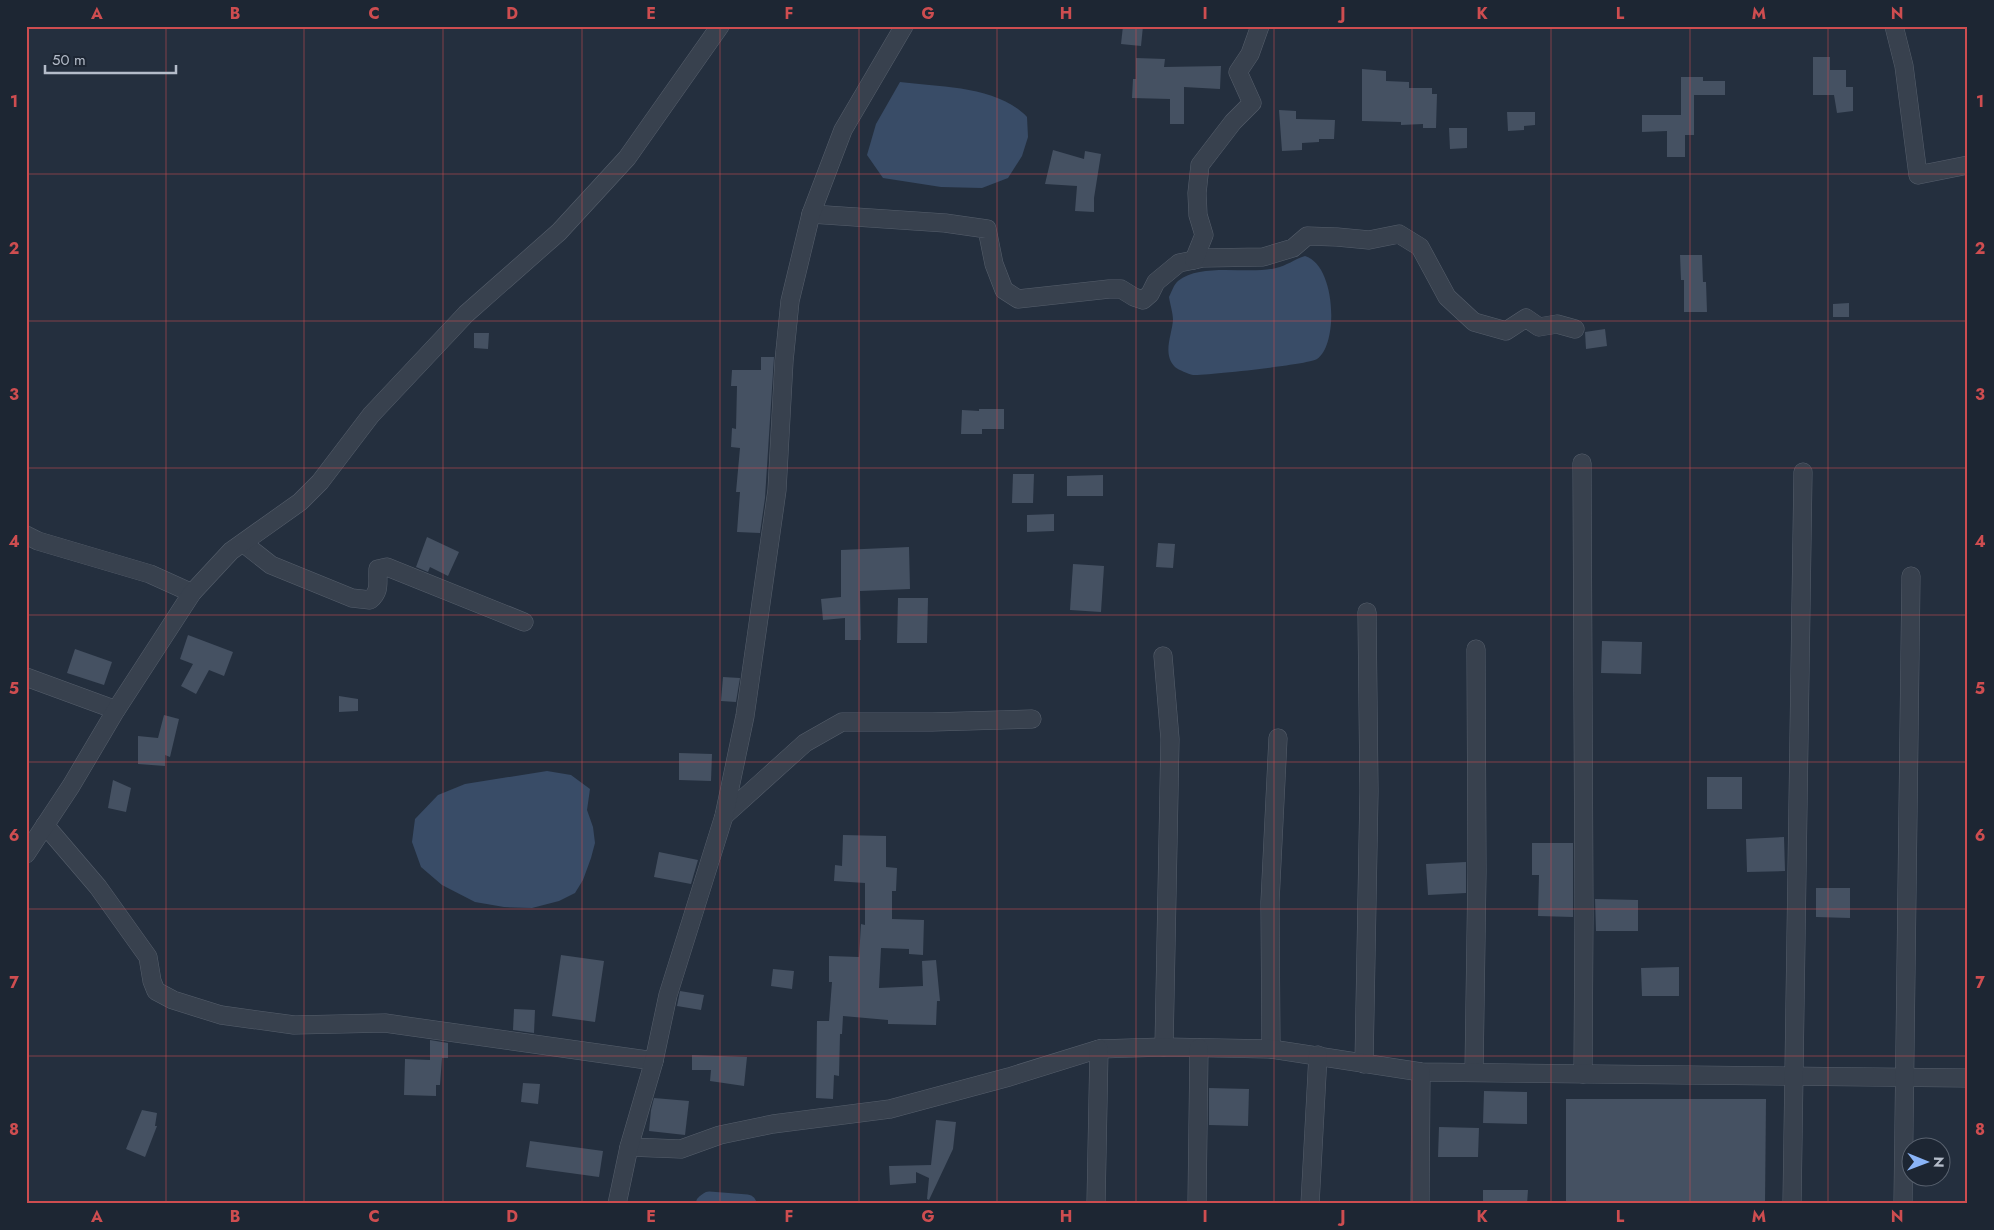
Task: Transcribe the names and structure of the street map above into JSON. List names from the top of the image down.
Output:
{
  "scale_bar": "50 m",
  "north": "right",
  "grid": {
    "columns": [
      "A",
      "B",
      "C",
      "D",
      "E",
      "F",
      "G",
      "H",
      "I",
      "J",
      "K",
      "L",
      "M",
      "N"
    ],
    "rows": [
      "1",
      "2",
      "3",
      "4",
      "5",
      "6",
      "7",
      "8"
    ]
  }
}
